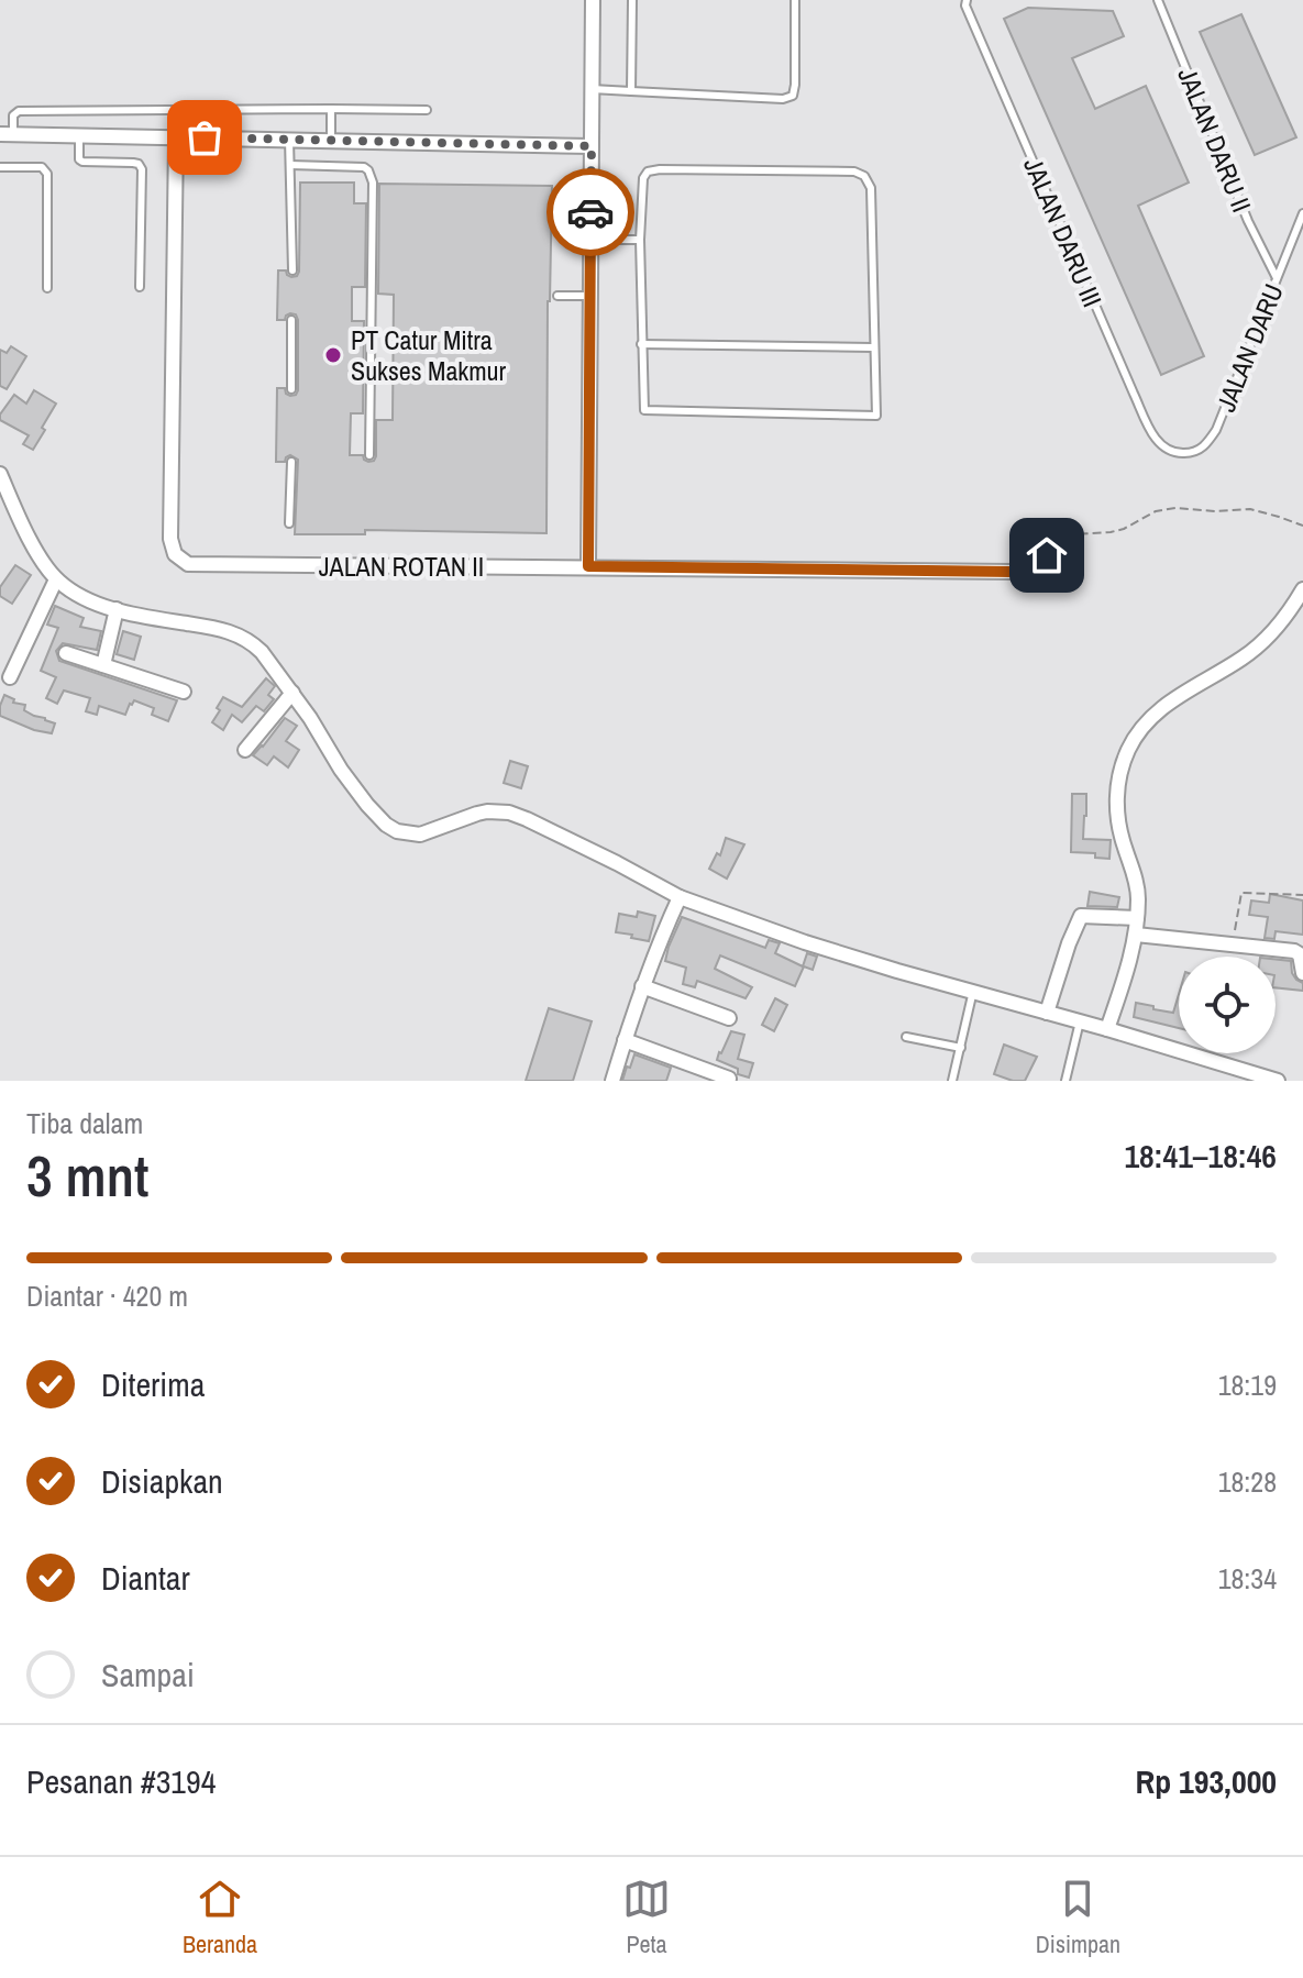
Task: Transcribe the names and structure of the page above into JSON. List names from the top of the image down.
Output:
{
  "streets": {
    "street": ["JALAN ROTAN II"],
    "lane": ["JALAN DARU II", "JALAN DARU III", "JALAN DARU"]
  },
  "crossings": [
    ["JALAN DARU II", "JALAN DARU"],
    ["JALAN DARU III", "JALAN DARU"]
  ],
  "places": ["PT Catur Mitra Sukses Makmur"],
  "page": {
    "heading": ["3 mnt", "Tiba dalam", "18:41–18:46"],
    "panel": ["Pesanan #3194", "Rp 193,000"],
    "bar": "Diantar · 420 m",
    "list": [
      ["Diterima", "18:19"],
      ["Disiapkan", "18:28"],
      ["Diantar", "18:34"],
      "Sampai"
    ],
    "tabs": ["Beranda", "Peta", "Disimpan"]
  }
}
